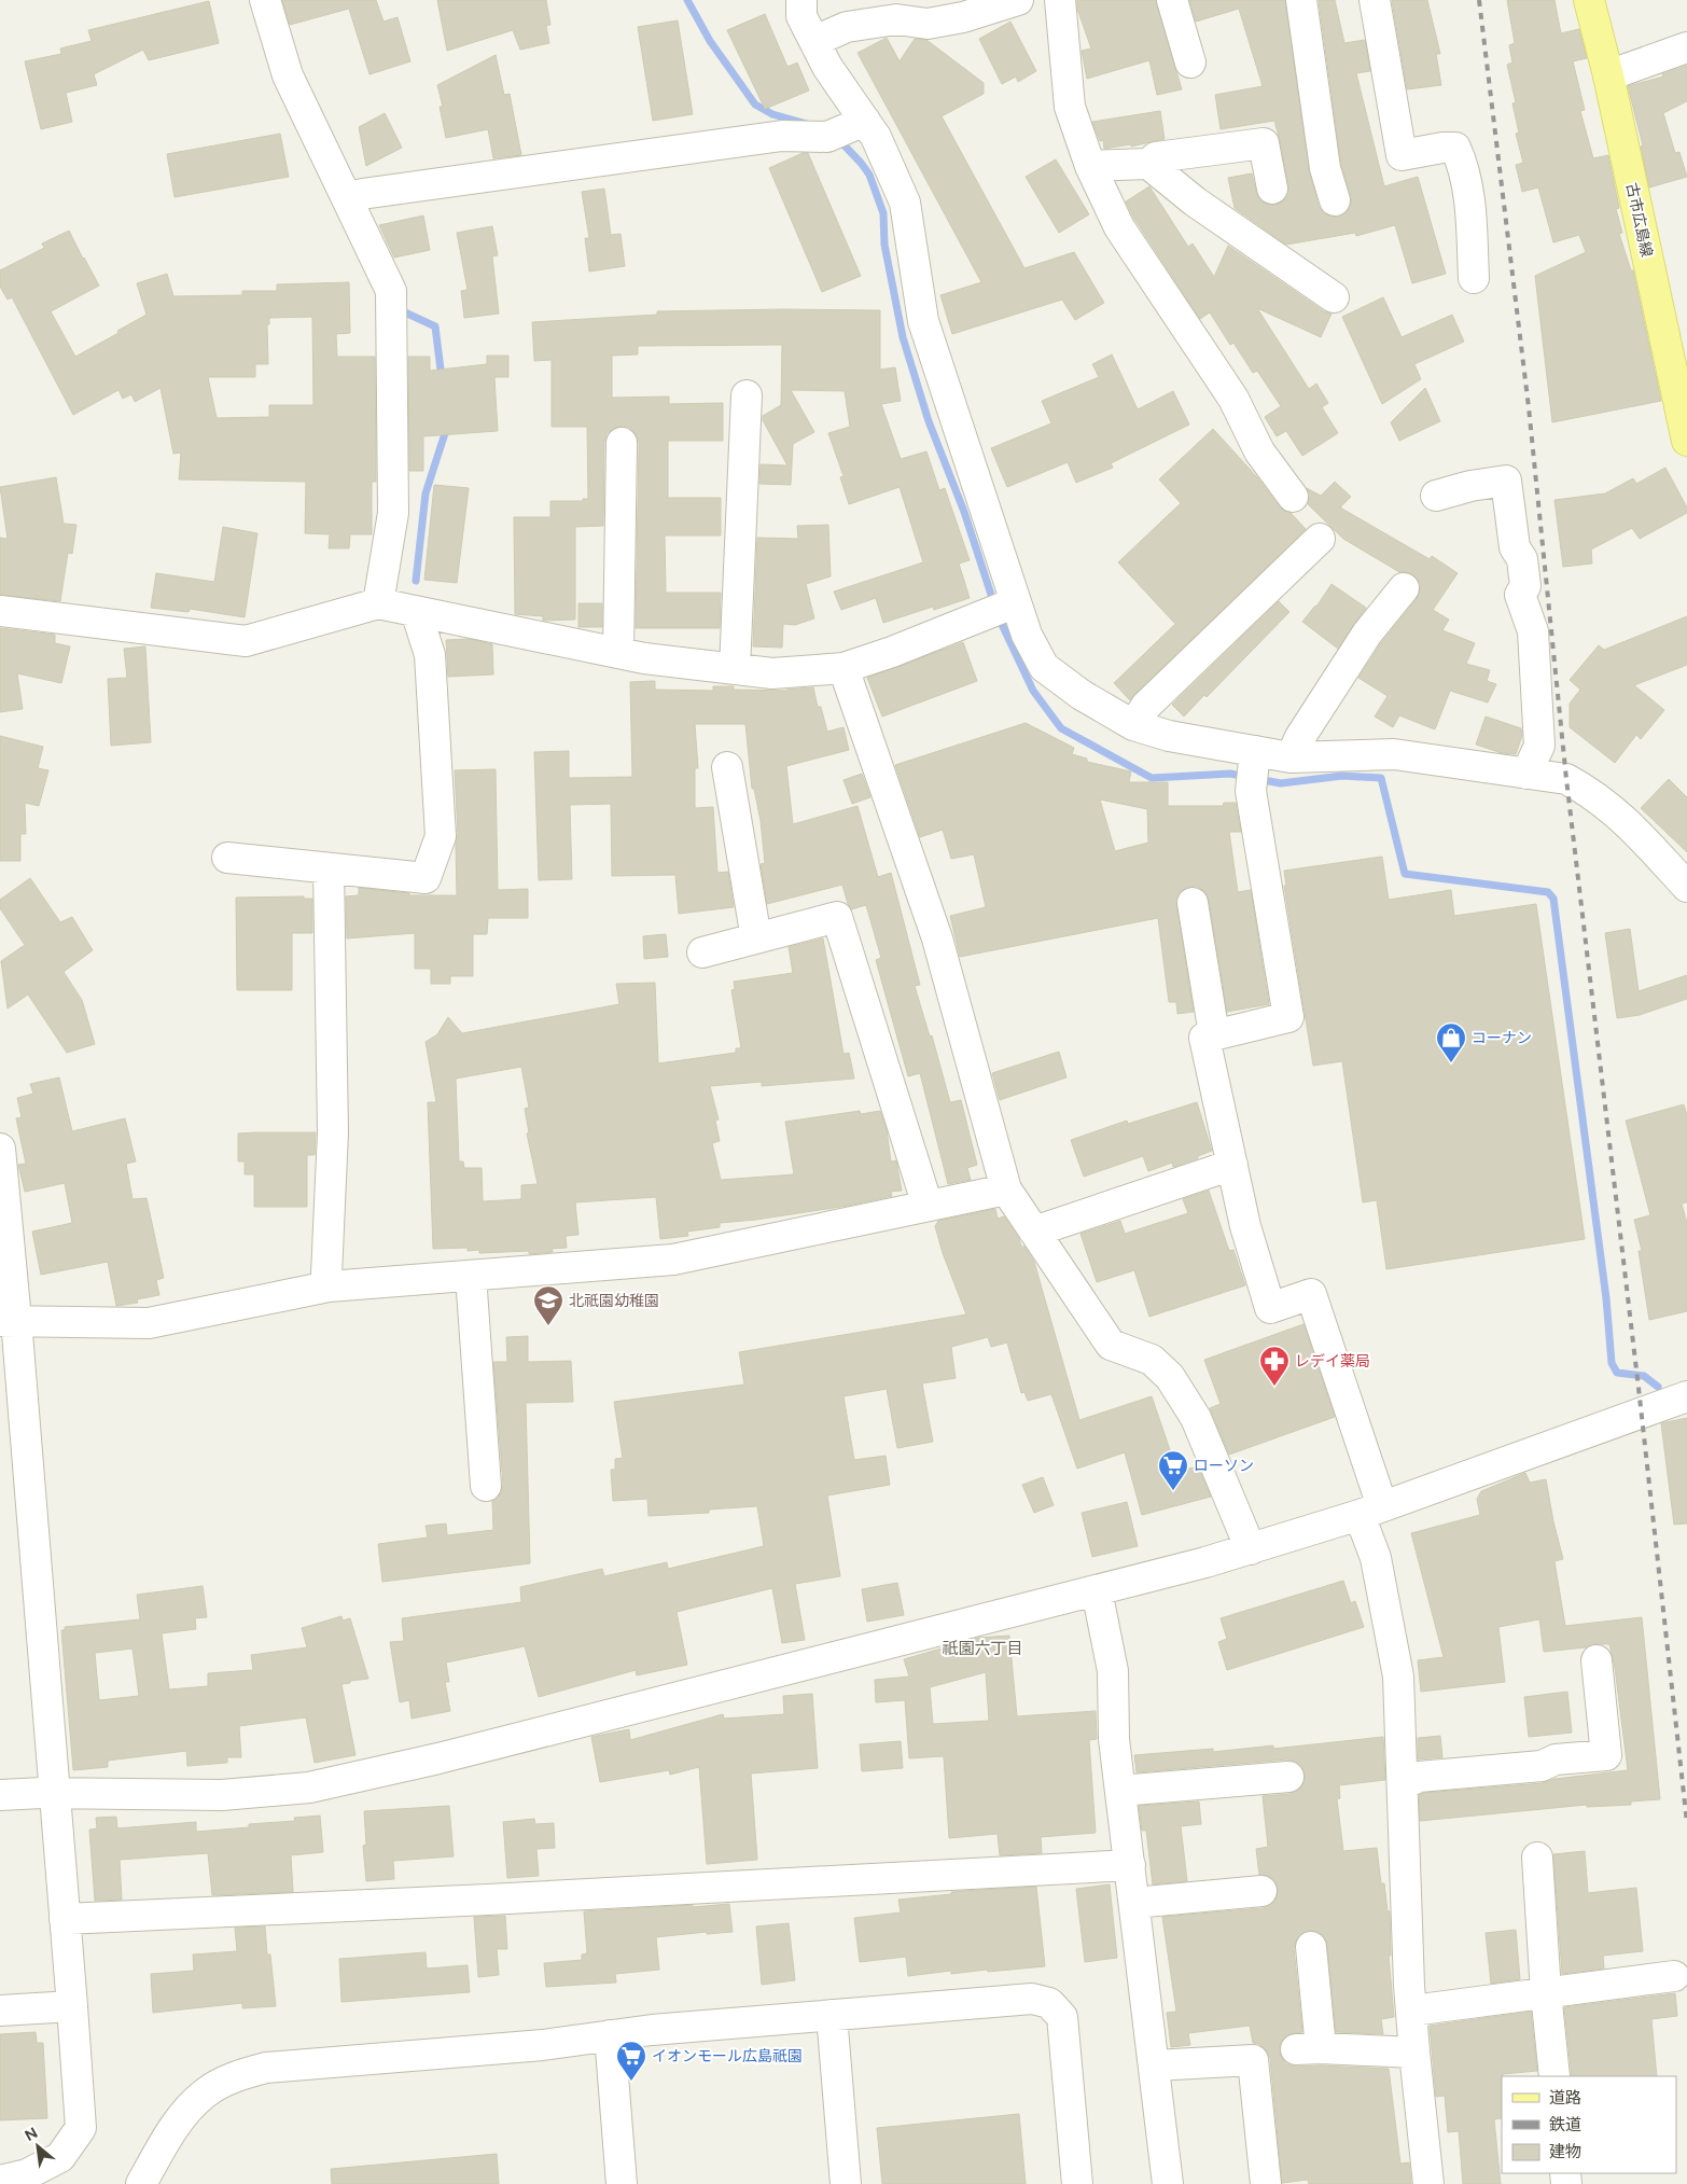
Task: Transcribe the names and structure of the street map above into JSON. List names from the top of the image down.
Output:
{
  "streets": {
    "main road": ["古市広島線"]
  },
  "districts": ["祇園六丁目"],
  "places": {
    "shop": ["コーナン"],
    "school or university": ["北祇園幼稚園"],
    "pharmacy": ["レデイ薬局"],
    "supermarket": ["ローソン", "イオンモール広島祇園"]
  },
  "legend": ["道路", "鉄道", "建物"],
  "north": "top left"
}
